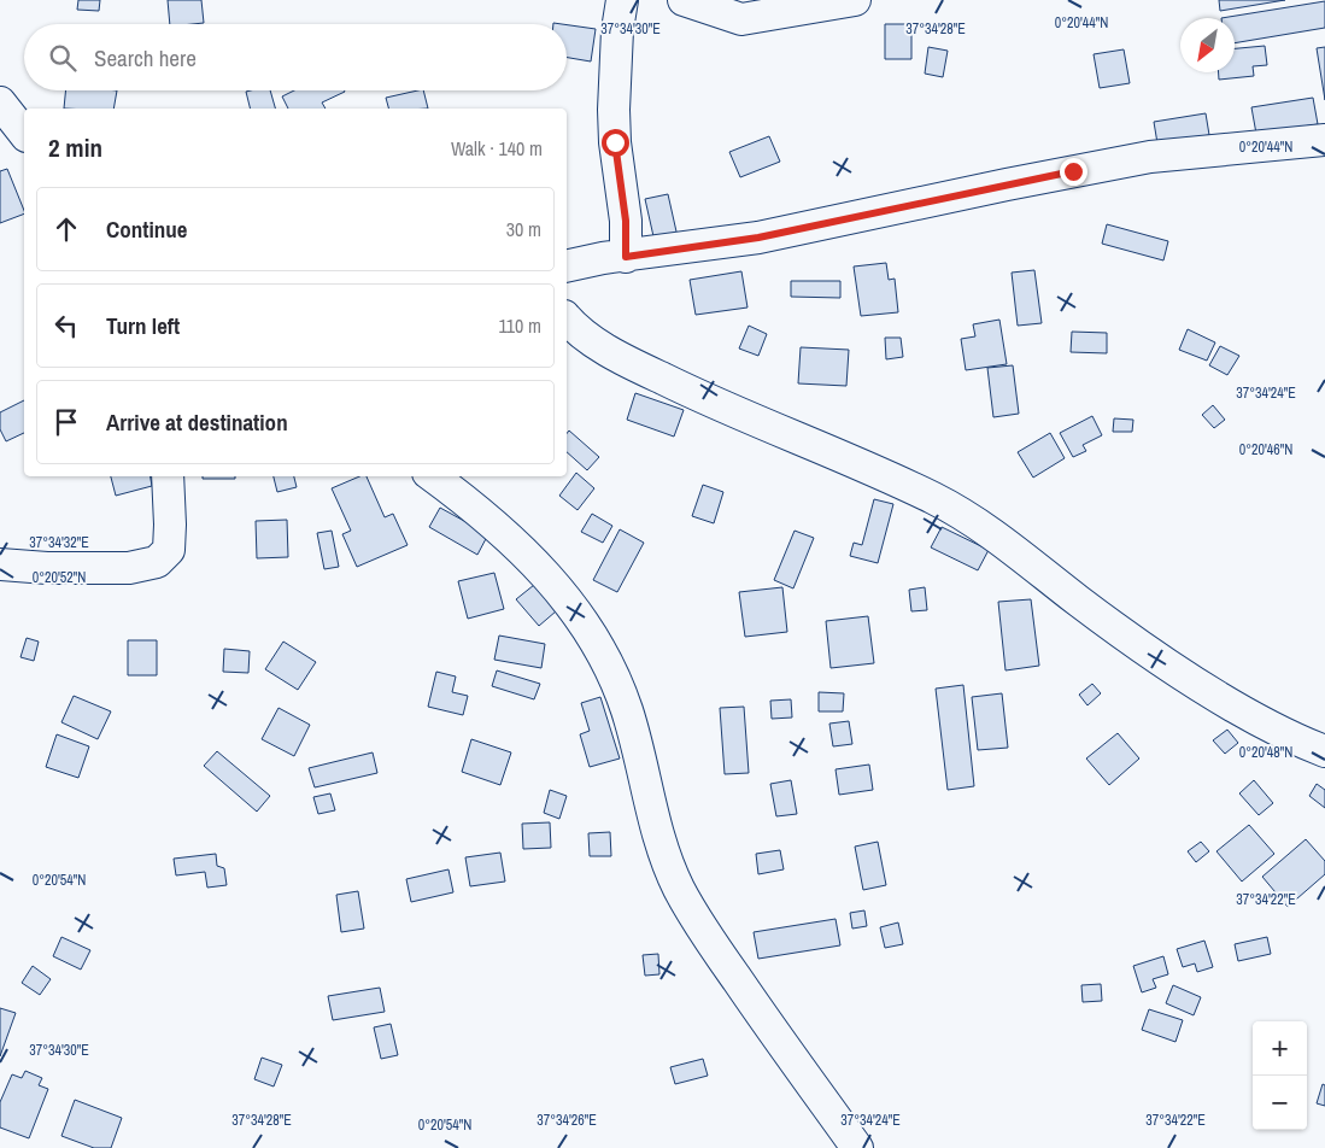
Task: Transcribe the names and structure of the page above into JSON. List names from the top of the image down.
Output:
{
  "north": "bottom left",
  "page": {
    "search": "Search here",
    "heading": ["2 min", "Walk · 140 m"],
    "list": [
      ["Continue", "30 m"],
      ["Turn left", "110 m"],
      "Arrive at destination"
    ],
    "map_buttons": ["+", "−"]
  },
  "coordinates": [
    "0°20'44\"N",
    "37°34'28\"E",
    "37°34'30\"E",
    "37°34'24\"E",
    "0°20'46\"N",
    "37°34'32\"E",
    "0°20'52\"N",
    "0°20'48\"N",
    "0°20'54\"N",
    "37°34'22\"E",
    "37°34'26\"E"
  ]
}
